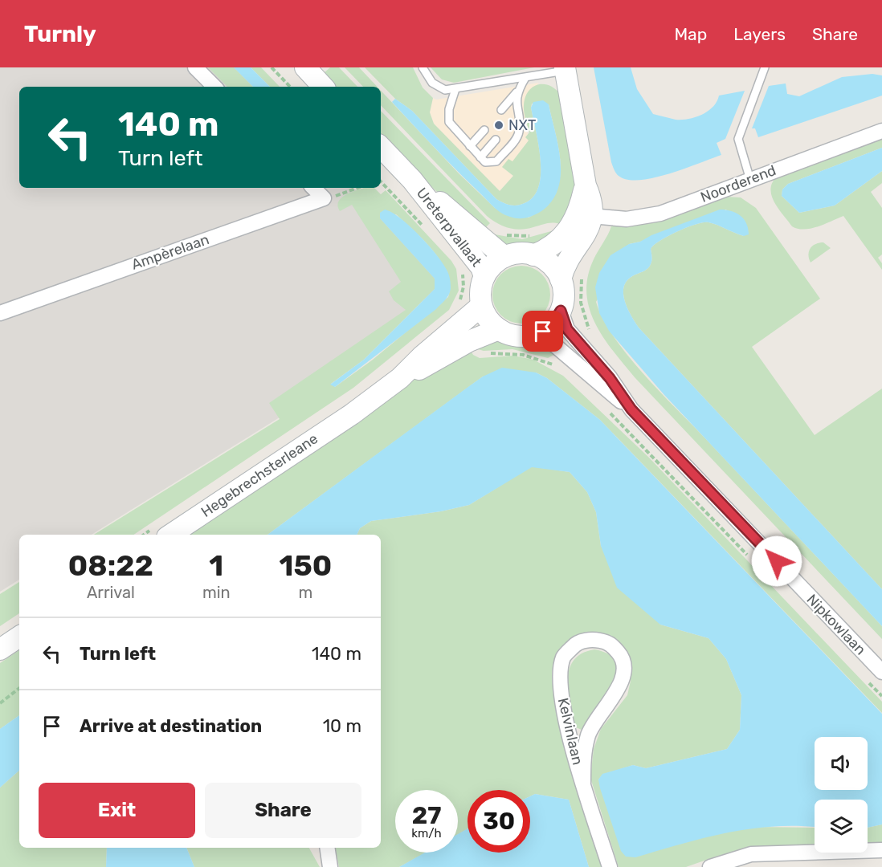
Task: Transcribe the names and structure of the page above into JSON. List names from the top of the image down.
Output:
{
  "streets": {
    "street": [
      "Noorderend",
      "Ureterpvallaat",
      "Ampèrelaan",
      "Hegebrechsterleane",
      "Nipkowlaan",
      "Kelvinlaan"
    ]
  },
  "crossings": [
    ["Ureterpvallaat", "Nipkowlaan"]
  ],
  "places": ["NXT"],
  "page": {
    "header": "Turnly",
    "nav": ["Map", "Layers", "Share"],
    "turn": ["140 m", "Turn left"],
    "eta": [
      "08:22",
      "Arrival",
      "1",
      "min",
      "150",
      "m"
    ],
    "list": [
      {
        "name": "Turn left",
        "value": "140 m"
      },
      {
        "name": "Arrive at destination",
        "value": "10 m"
      }
    ],
    "buttons": ["Exit", "Share"],
    "speed": "27 km/h",
    "limit": "30"
  }
}
